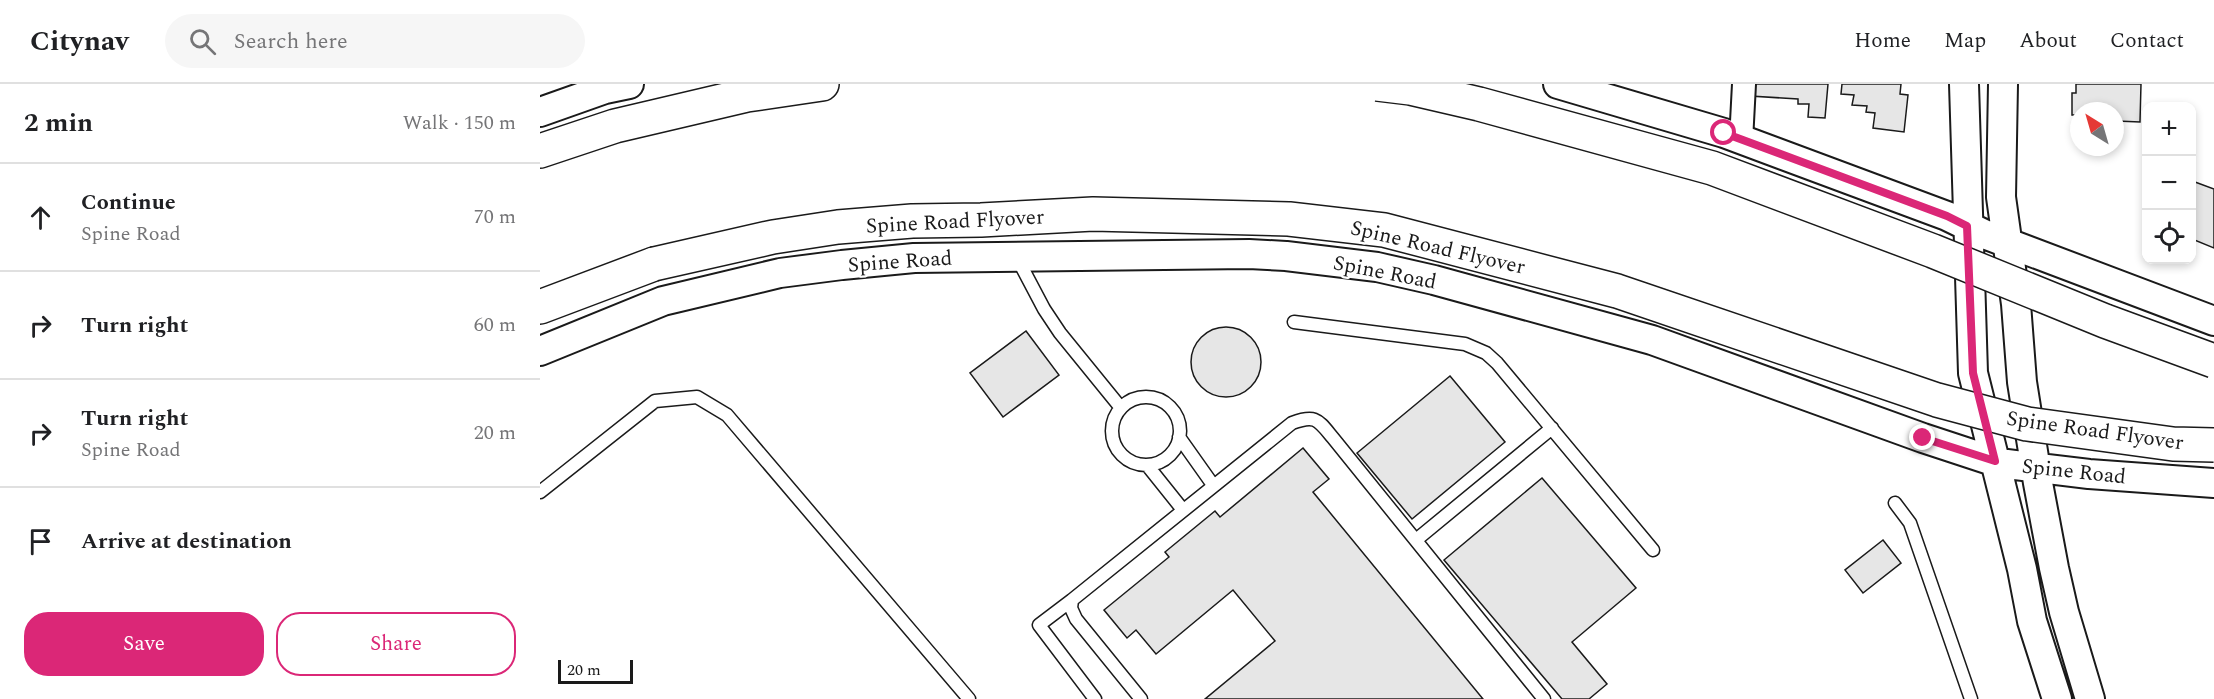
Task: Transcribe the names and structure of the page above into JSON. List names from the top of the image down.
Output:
{
  "streets": {
    "main road": ["Spine Road Flyover"],
    "street": ["Spine Road"]
  },
  "scale_bar": "20 m",
  "north": "top left",
  "page": {
    "header": "Citynav",
    "search": "Search here",
    "nav": [
      "Home",
      "Map",
      "About",
      "Contact"
    ],
    "heading": ["2 min", "Walk · 150 m"],
    "map_buttons": ["+", "−"],
    "list": [
      ["Continue", "Spine Road", "70 m"],
      ["Turn right", "60 m"],
      ["Turn right", "Spine Road", "20 m"],
      "Arrive at destination"
    ],
    "buttons": ["Save", "Share"],
    "scale": "20 m"
  }
}
